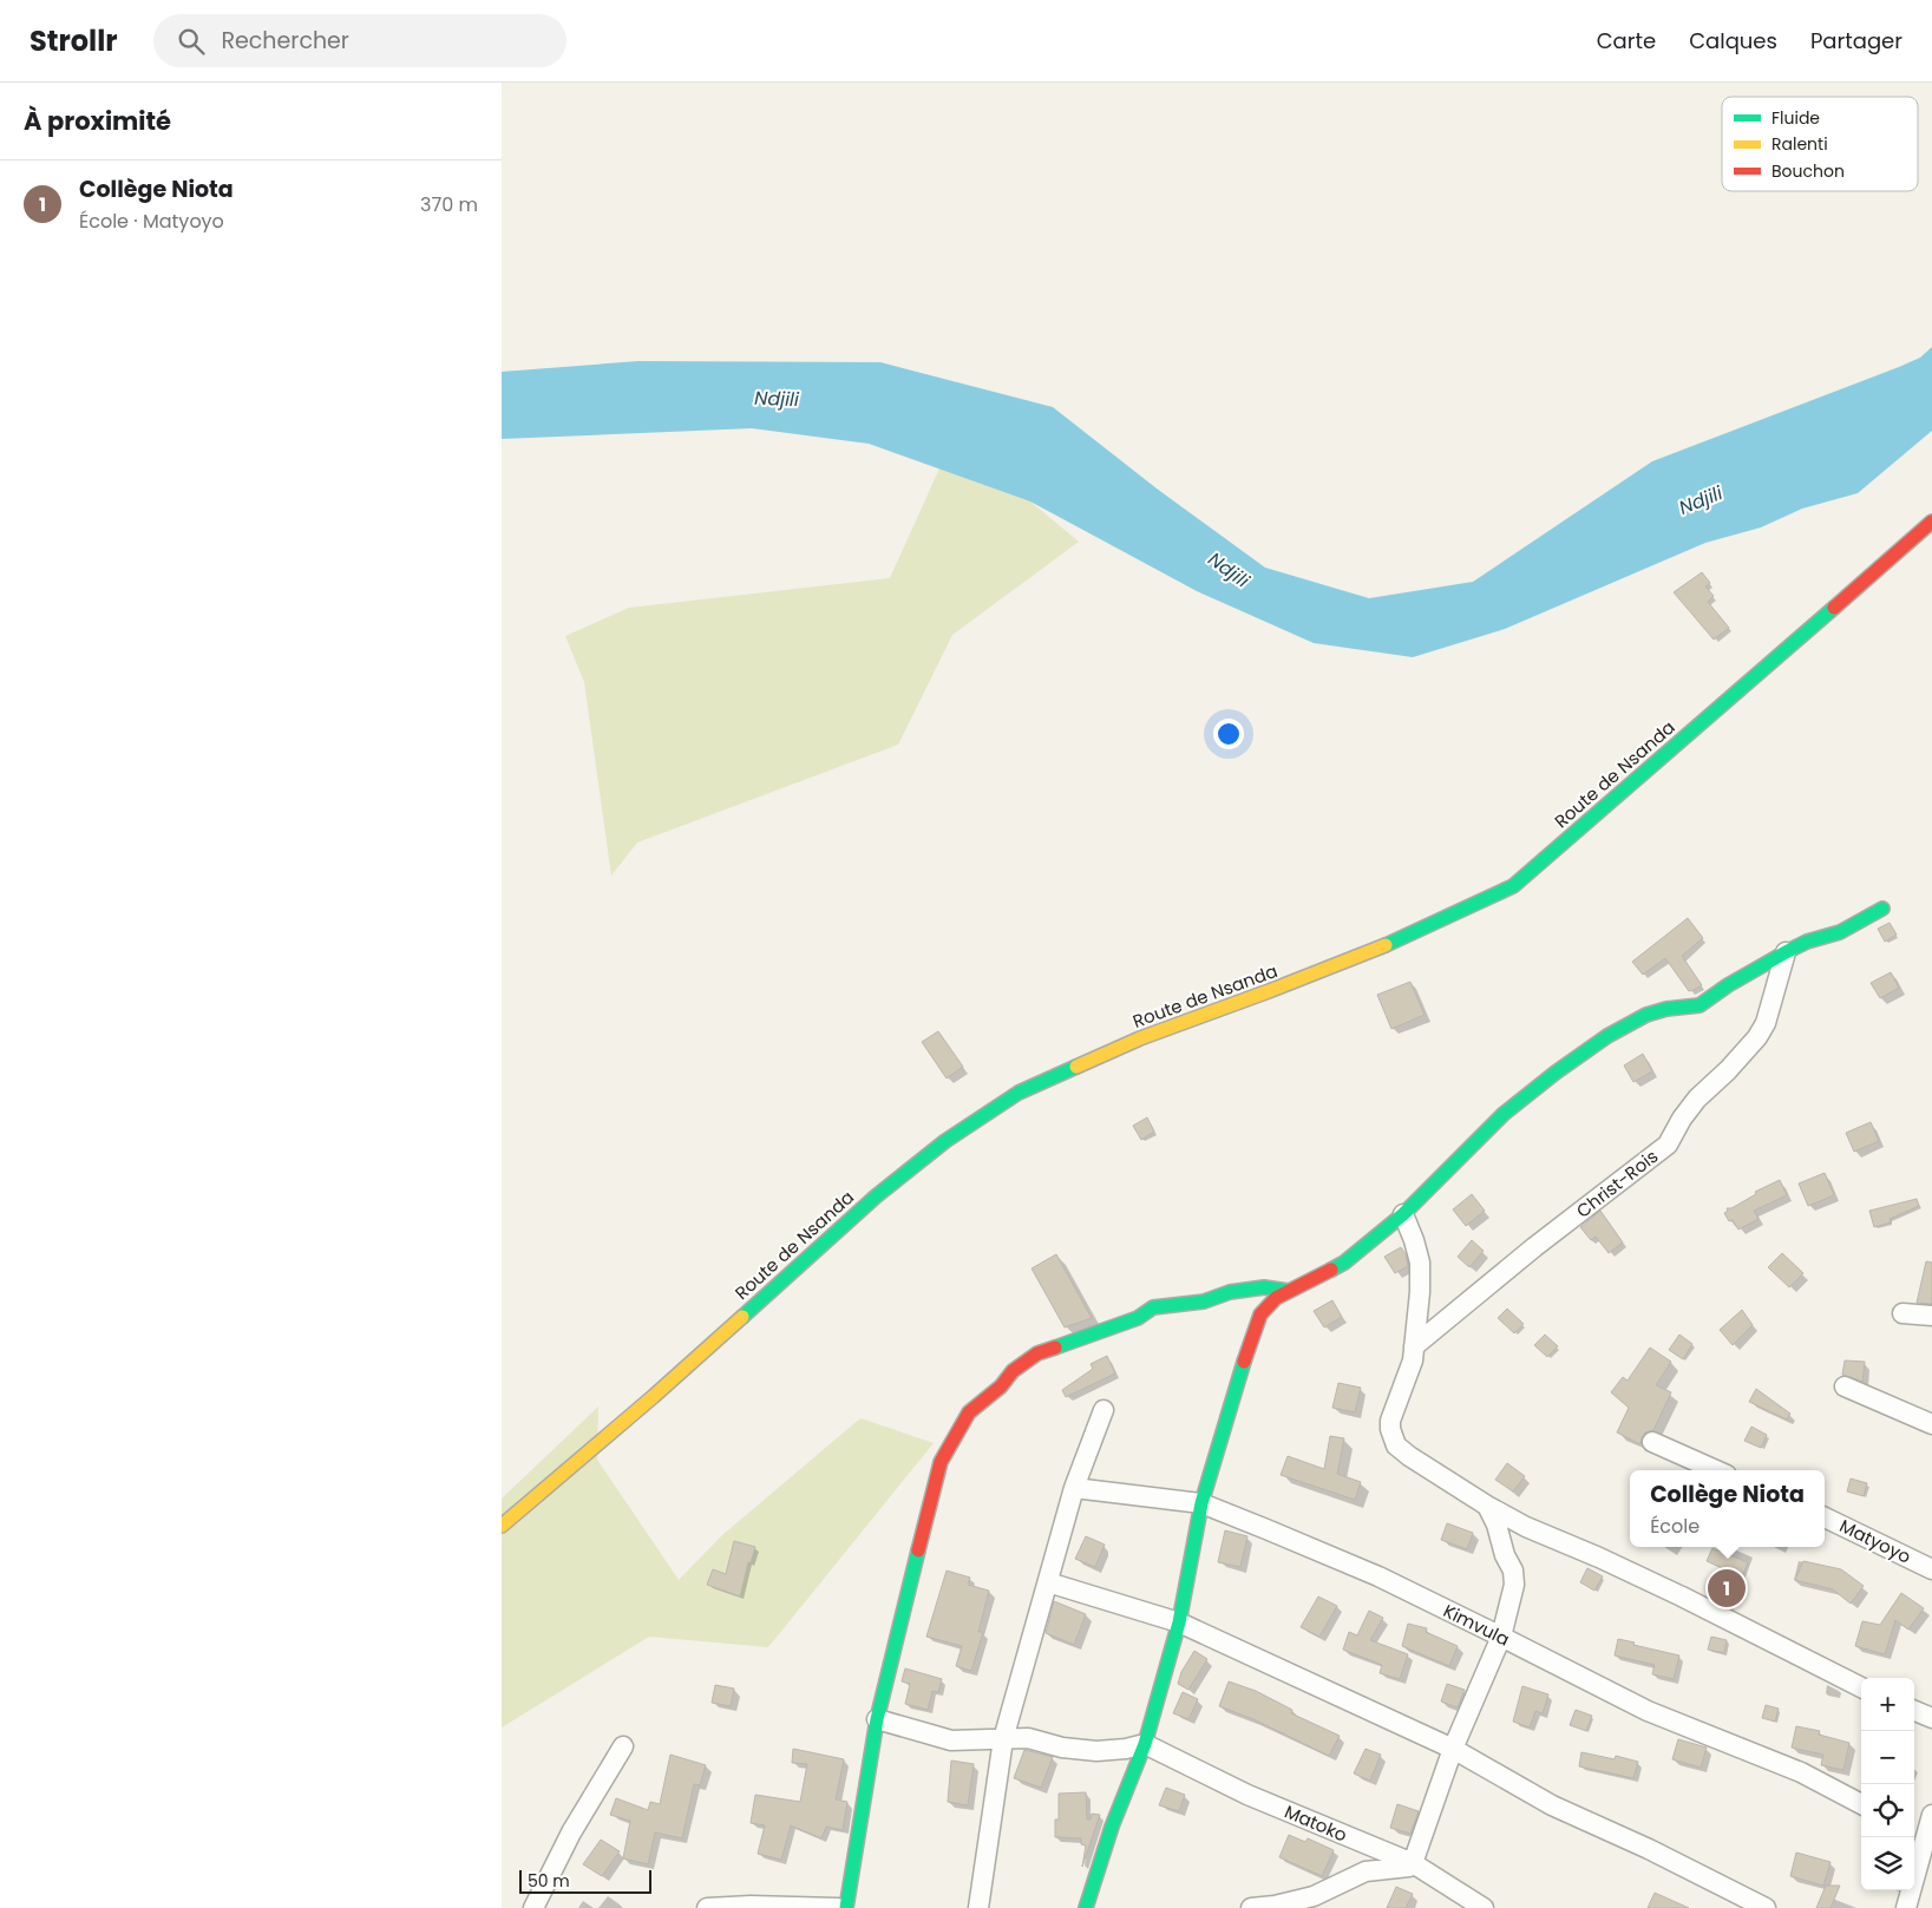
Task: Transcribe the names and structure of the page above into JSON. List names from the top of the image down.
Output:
{
  "streets": {
    "street": [
      "Route de Nsanda",
      "Christ-Rois",
      "Matyoyo",
      "Kimvula",
      "Matoko"
    ]
  },
  "water": ["Ndjili"],
  "legend": ["Fluide", "Ralenti", "Bouchon"],
  "scale_bar": "50 m",
  "page": {
    "header": "Strollr",
    "search": "Rechercher",
    "nav": ["Carte", "Calques", "Partager"],
    "heading": "À proximité",
    "list": [
      {
        "mark": "1",
        "name": "Collège Niota",
        "note": "École · Matyoyo",
        "value": "370 m"
      }
    ],
    "popup": ["Collège Niota", "École"],
    "pins": "1",
    "map_buttons": ["+", "−"],
    "scale": "50 m"
  }
}
